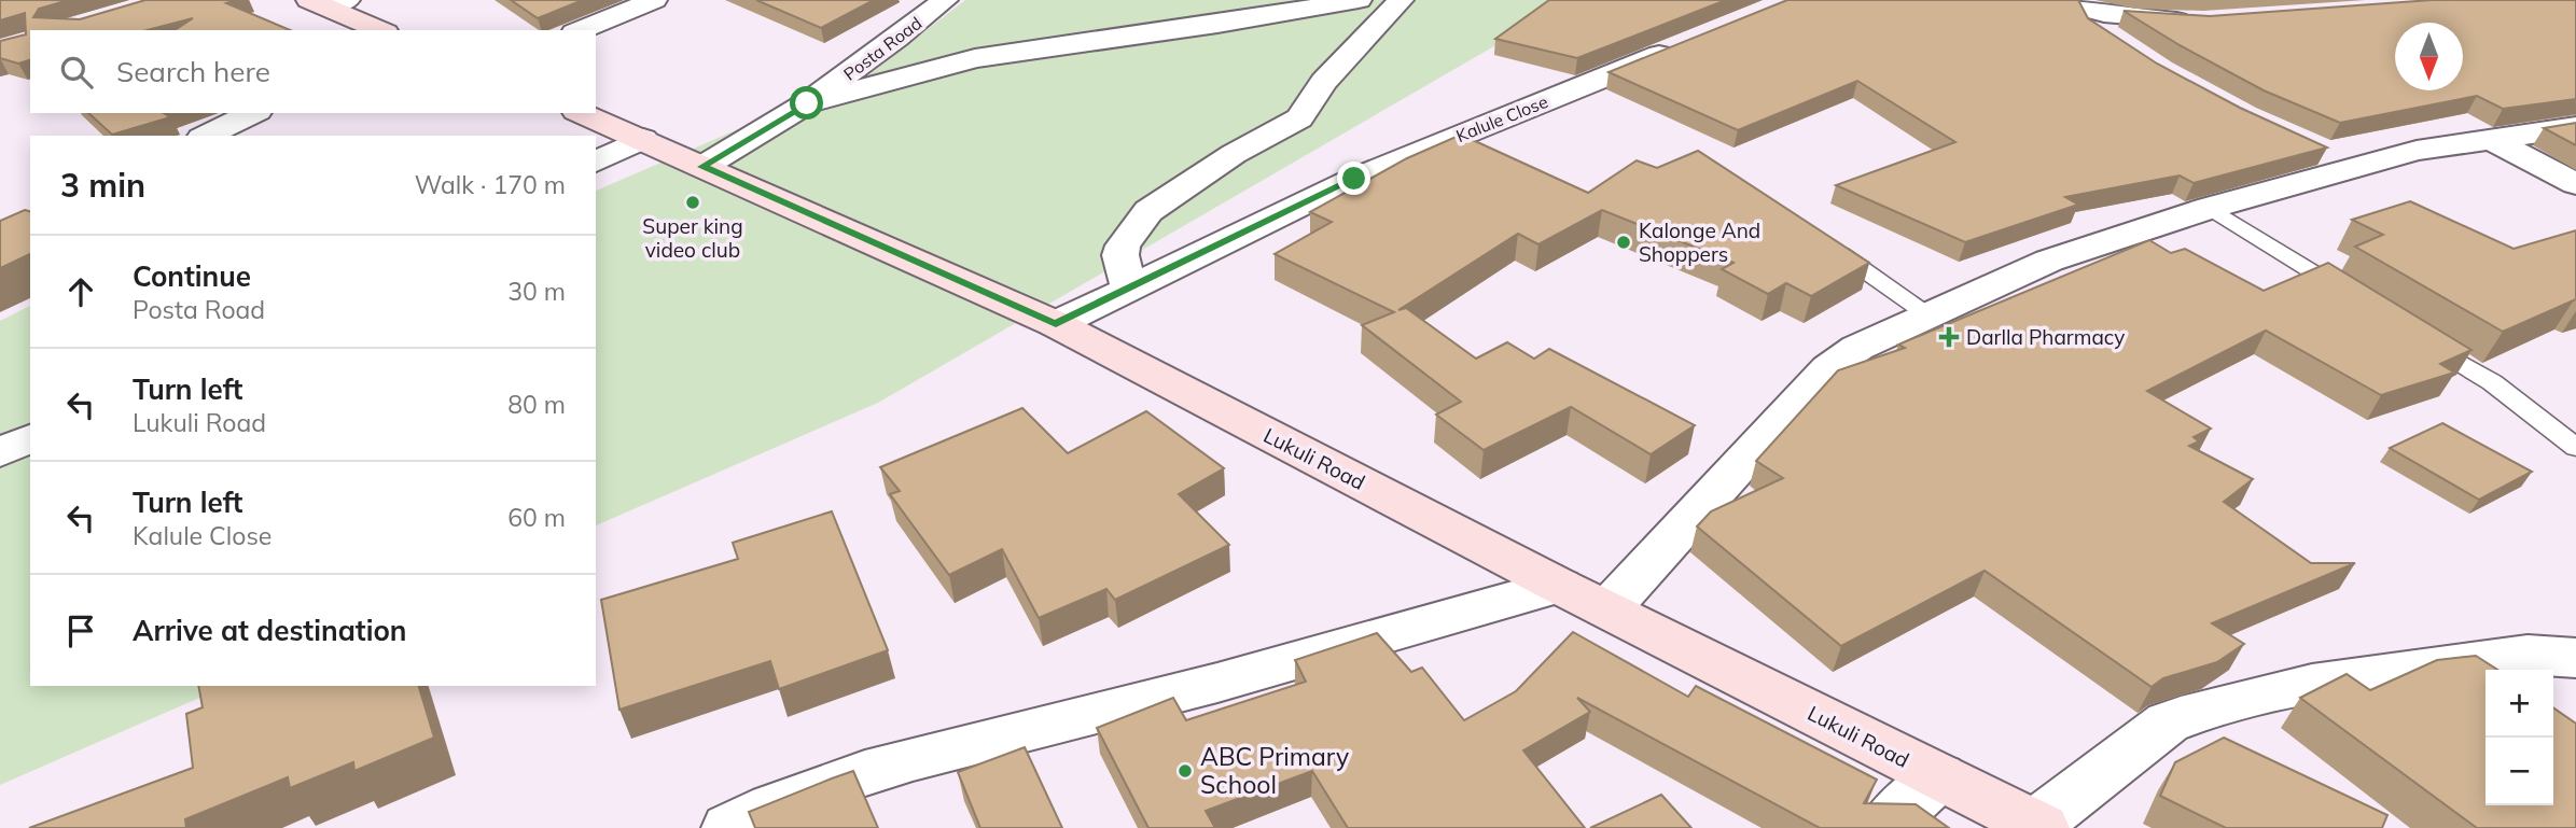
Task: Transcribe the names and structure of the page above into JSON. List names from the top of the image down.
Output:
{
  "streets": {
    "street": ["Posta Road", "Kalule Close", "Lukuli Road"]
  },
  "crossings": [
    ["Posta Road", "Lukuli Road"],
    ["Kalule Close", "Lukuli Road"]
  ],
  "places": {
    "other": ["Super king video club", "Kalonge And Shoppers", "ABC Primary School"],
    "health": ["Darlla Pharmacy"]
  },
  "north": "bottom",
  "page": {
    "search": "Search here",
    "heading": ["3 min", "Walk · 170 m"],
    "list": [
      ["Continue", "Posta Road", "30 m"],
      ["Turn left", "Lukuli Road", "80 m"],
      ["Turn left", "Kalule Close", "60 m"],
      "Arrive at destination"
    ],
    "map_buttons": ["+", "−"]
  }
}
